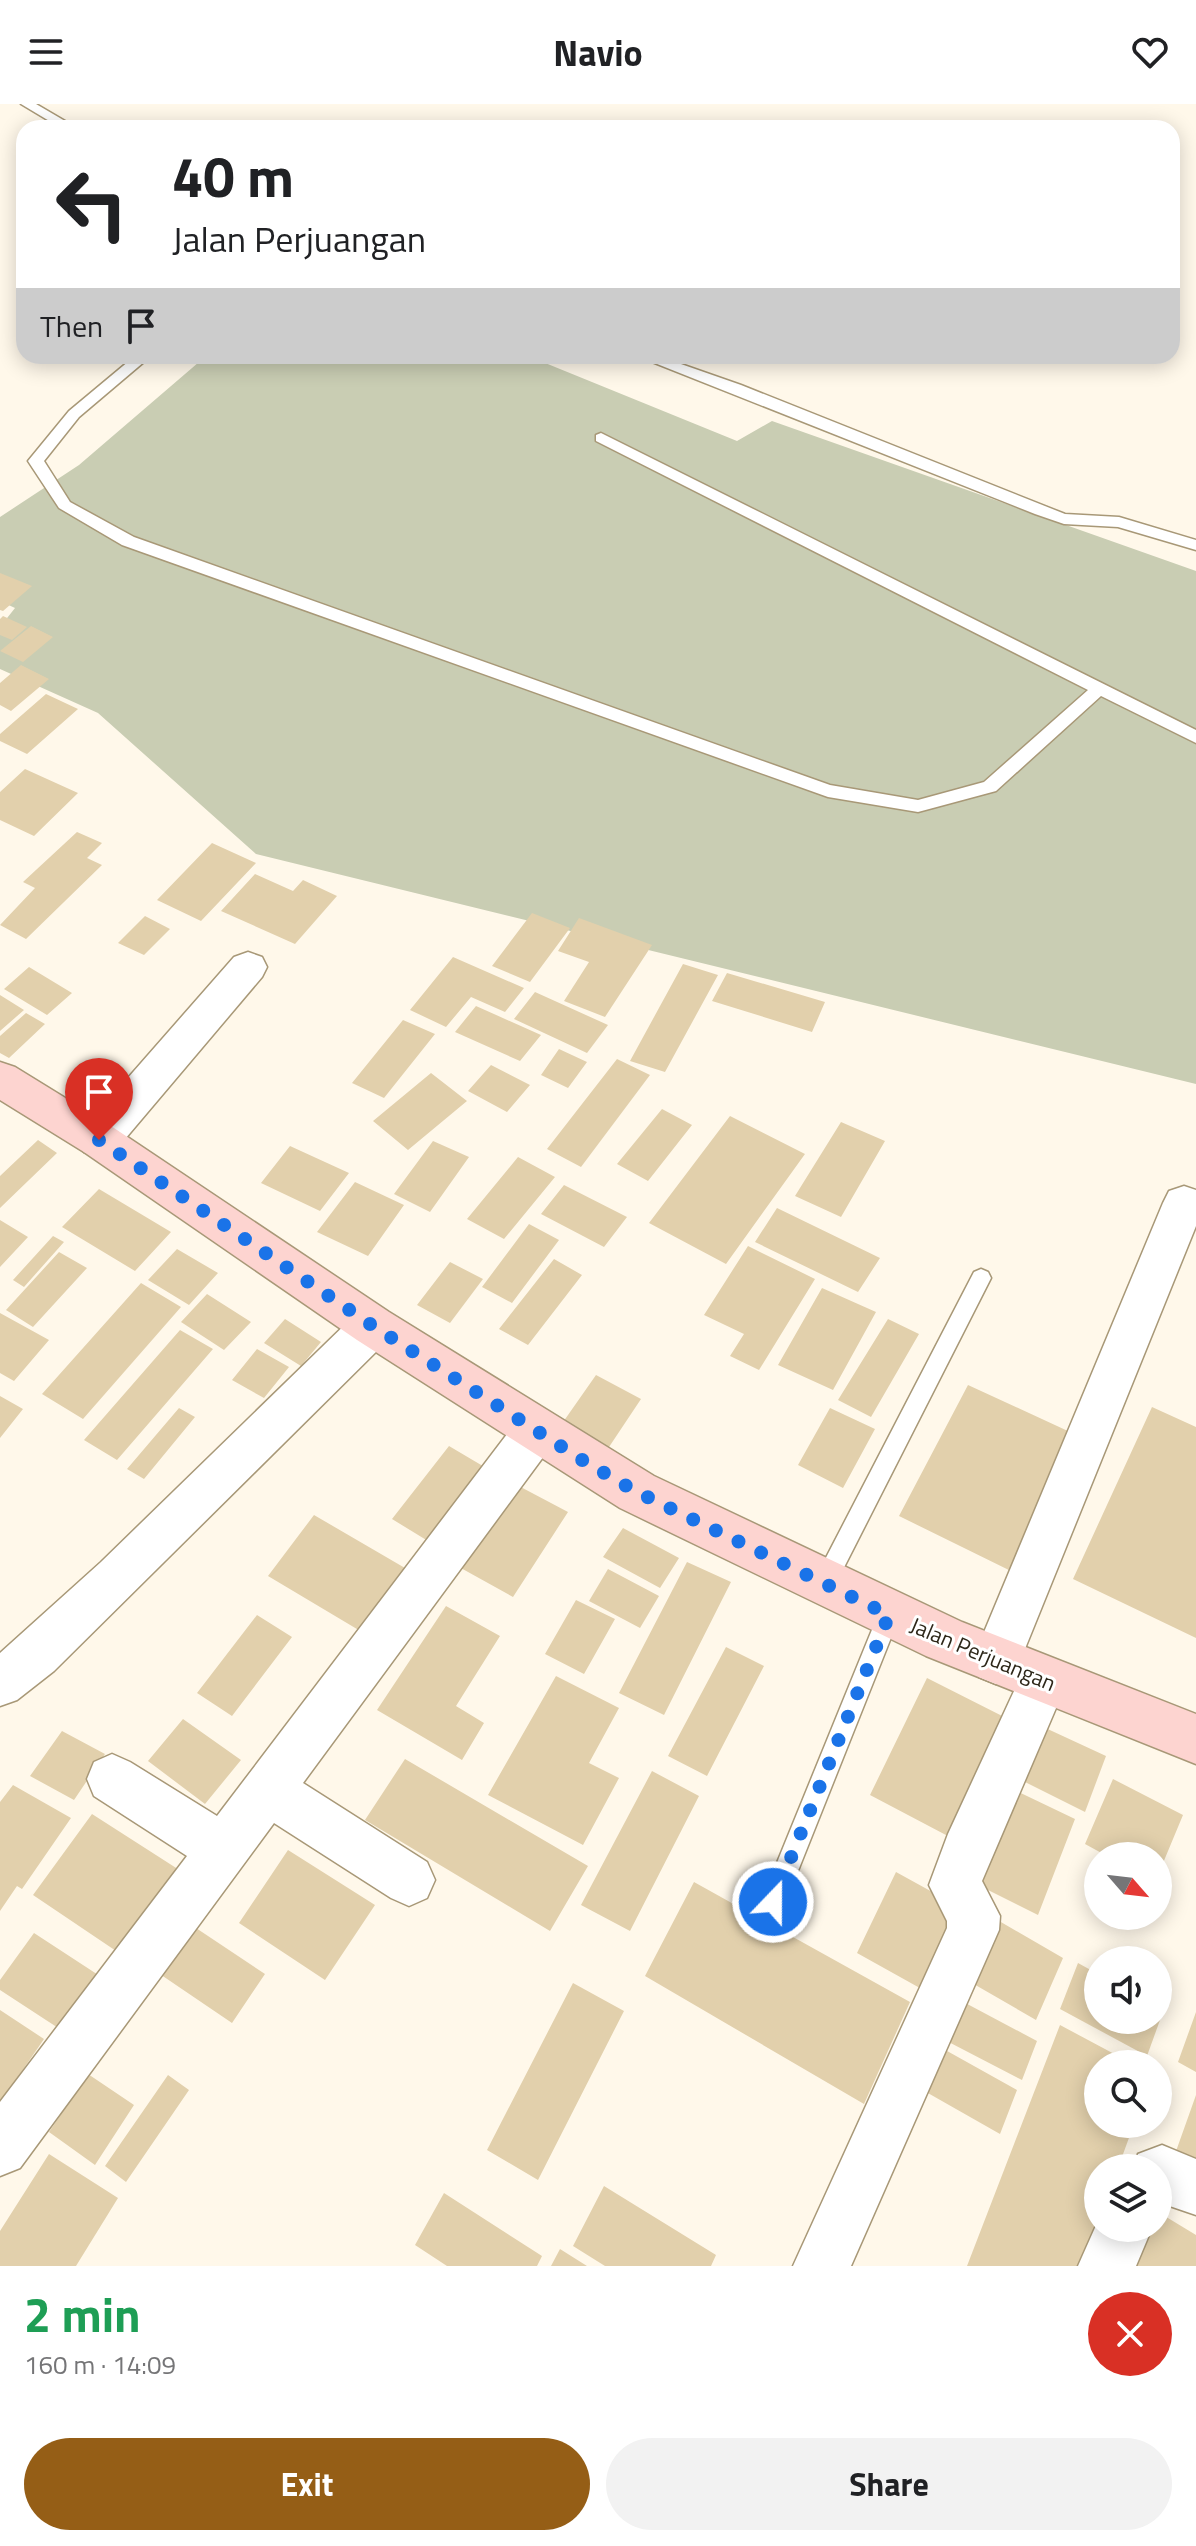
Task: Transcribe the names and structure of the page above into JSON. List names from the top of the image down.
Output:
{
  "streets": {
    "street": ["Jalan Perjuangan"]
  },
  "north": "bottom right",
  "page": {
    "header": "Navio",
    "turn": ["40 m", "Jalan Perjuangan"],
    "then": "Then",
    "heading": ["2 min", "160 m · 14:09"],
    "buttons": ["Exit", "Share"]
  }
}
